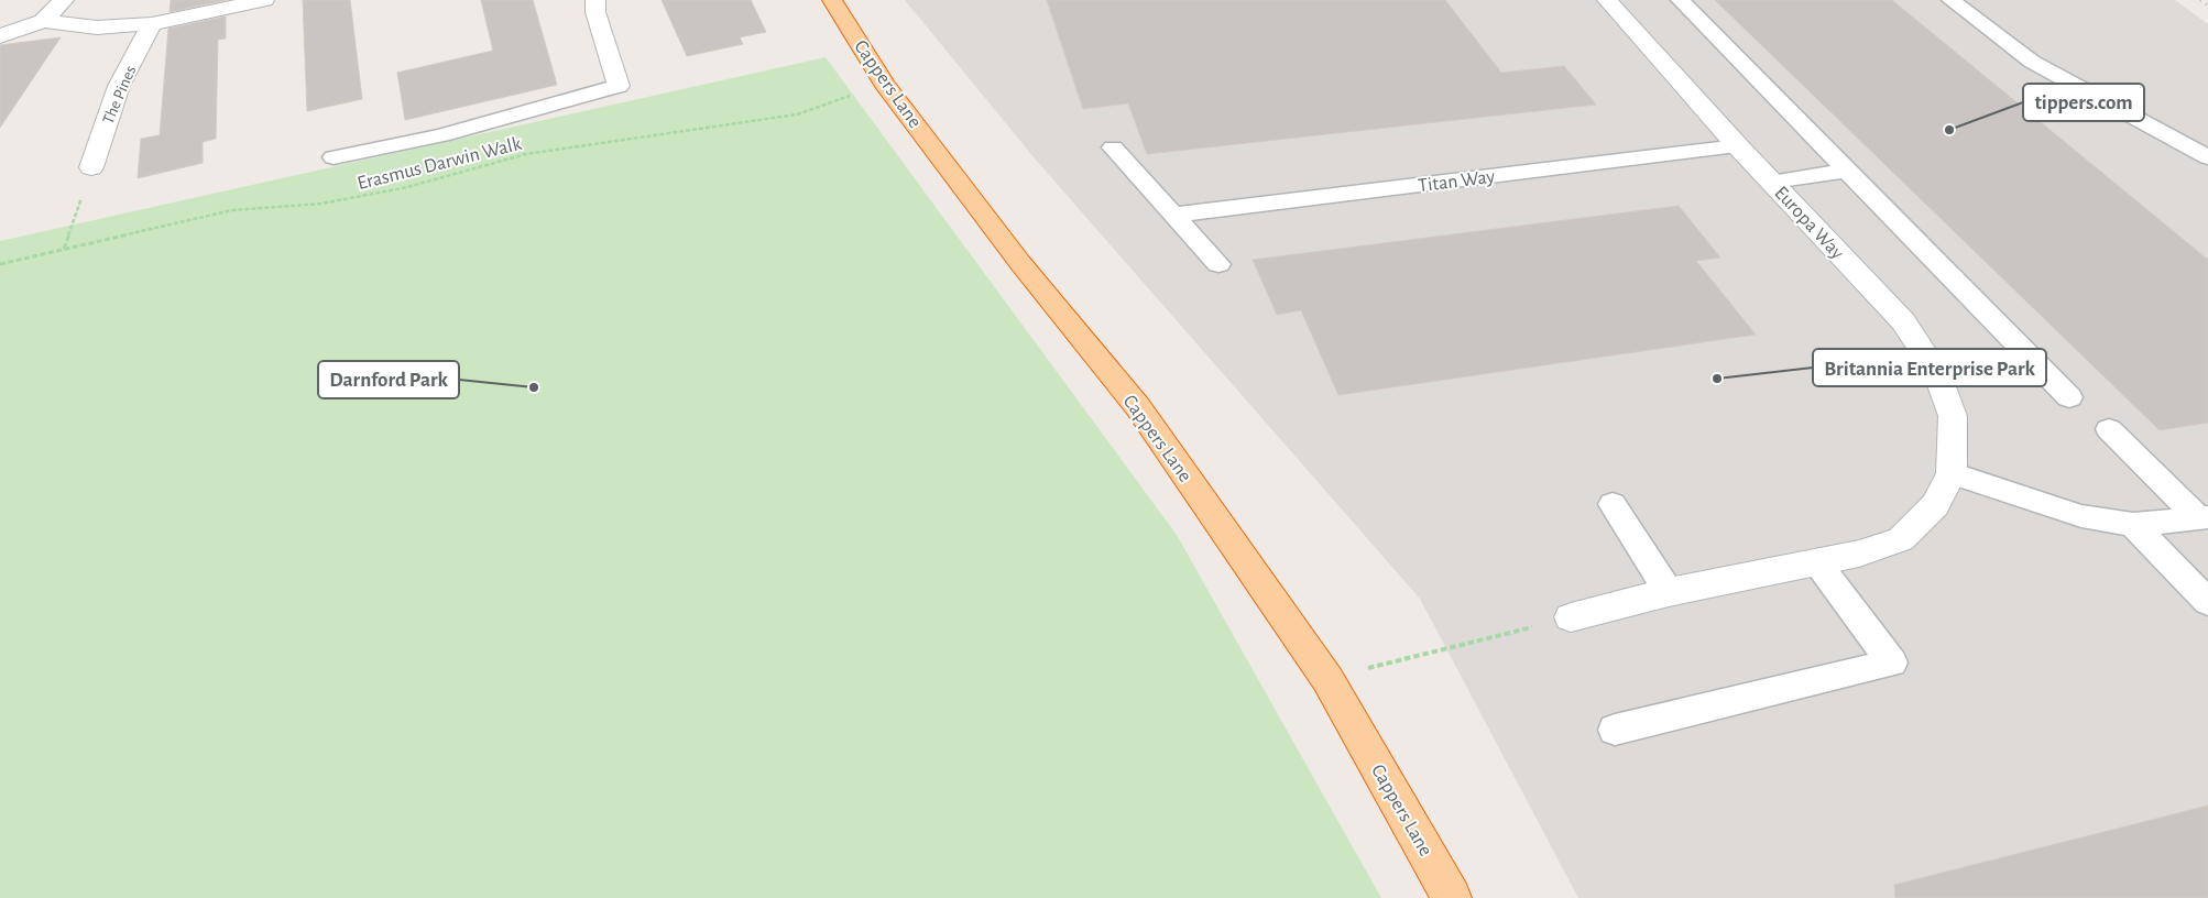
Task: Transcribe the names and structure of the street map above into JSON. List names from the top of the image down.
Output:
{
  "streets": {
    "highway": ["Cappers Lane"],
    "street": ["The Pines", "Europa Way"],
    "lane": ["Titan Way"],
    "path": ["Erasmus Darwin Walk"]
  },
  "crossings": [
    ["Cappers Lane", "Erasmus Darwin Walk"],
    ["Titan Way", "Europa Way"]
  ],
  "places": ["tippers.com", "Britannia Enterprise Park", "Darnford Park"]
}
